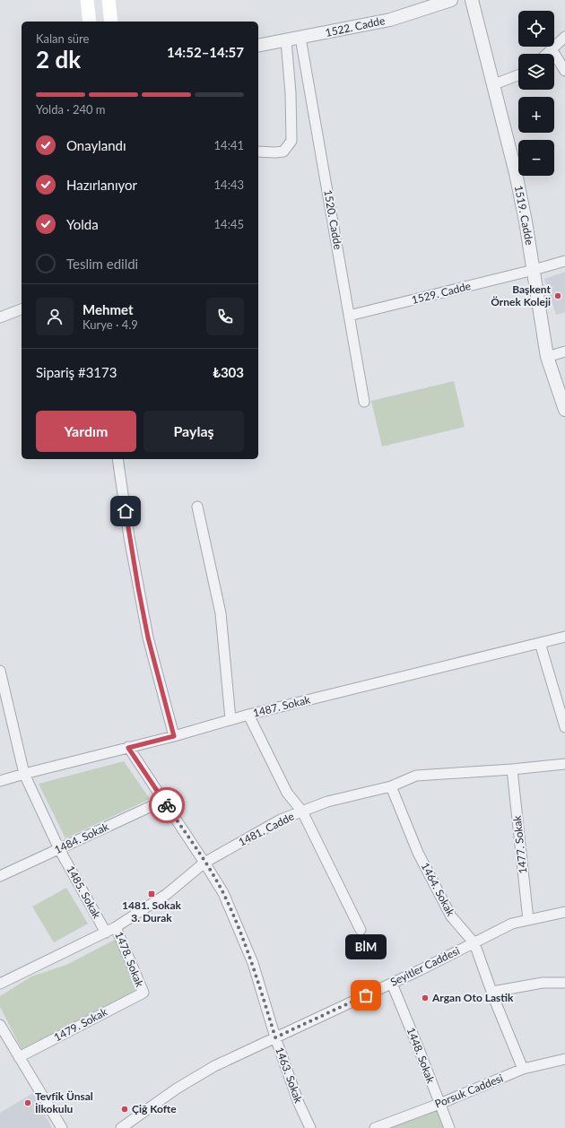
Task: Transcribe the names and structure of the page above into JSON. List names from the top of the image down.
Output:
{
  "streets": {
    "street": [
      "1522. Cadde",
      "1519. Cadde",
      "1520. Cadde",
      "1529. Cadde",
      "1487. Sokak",
      "1481. Cadde",
      "1484. Sokak",
      "1477. Sokak",
      "1464. Sokak",
      "1485. Sokak",
      "1478. Sokak",
      "Seyitler Caddesi",
      "1479. Sokak",
      "1448. Sokak",
      "1463. Sokak",
      "Porsuk Caddesi"
    ]
  },
  "crossings": [
    ["1522. Cadde", "1520. Cadde"],
    ["1519. Cadde", "1529. Cadde"],
    ["1520. Cadde", "1529. Cadde"],
    ["1487. Sokak", "1485. Sokak"],
    ["1487. Sokak", "1463. Sokak"],
    ["1481. Cadde", "1477. Sokak"],
    ["1481. Cadde", "1464. Sokak"],
    ["1481. Cadde", "1485. Sokak"],
    ["1481. Cadde", "1478. Sokak"],
    ["1481. Cadde", "1463. Sokak"],
    ["1484. Sokak", "1485. Sokak"],
    ["1484. Sokak", "1463. Sokak"],
    ["1477. Sokak", "Seyitler Caddesi"],
    ["1464. Sokak", "Seyitler Caddesi"],
    ["1464. Sokak", "Porsuk Caddesi"],
    ["1478. Sokak", "1479. Sokak"],
    ["Seyitler Caddesi", "1448. Sokak"],
    ["Seyitler Caddesi", "1463. Sokak"],
    ["1448. Sokak", "Porsuk Caddesi"]
  ],
  "places": {
    "other": [
      "Başkent Örnek Koleji",
      "BİM",
      "Argan Oto Lastik",
      "Tevfik Ünsal İlkokulu",
      "Çiğ Kofte"
    ],
    "transit": ["1481. Sokak 3. Durak"]
  },
  "page": {
    "map_buttons": ["+", "−"],
    "heading": ["2 dk", "Kalan süre", "14:52–14:57"],
    "panel": [
      "Mehmet",
      "Kurye · 4.9",
      "Sipariş #3173",
      "₺303"
    ],
    "bar": "Yolda · 240 m",
    "list": [
      ["Onaylandı", "14:41"],
      ["Hazırlanıyor", "14:43"],
      ["Yolda", "14:45"],
      "Teslim edildi"
    ],
    "buttons": ["Yardım", "Paylaş"],
    "bubble": "BİM"
  }
}
